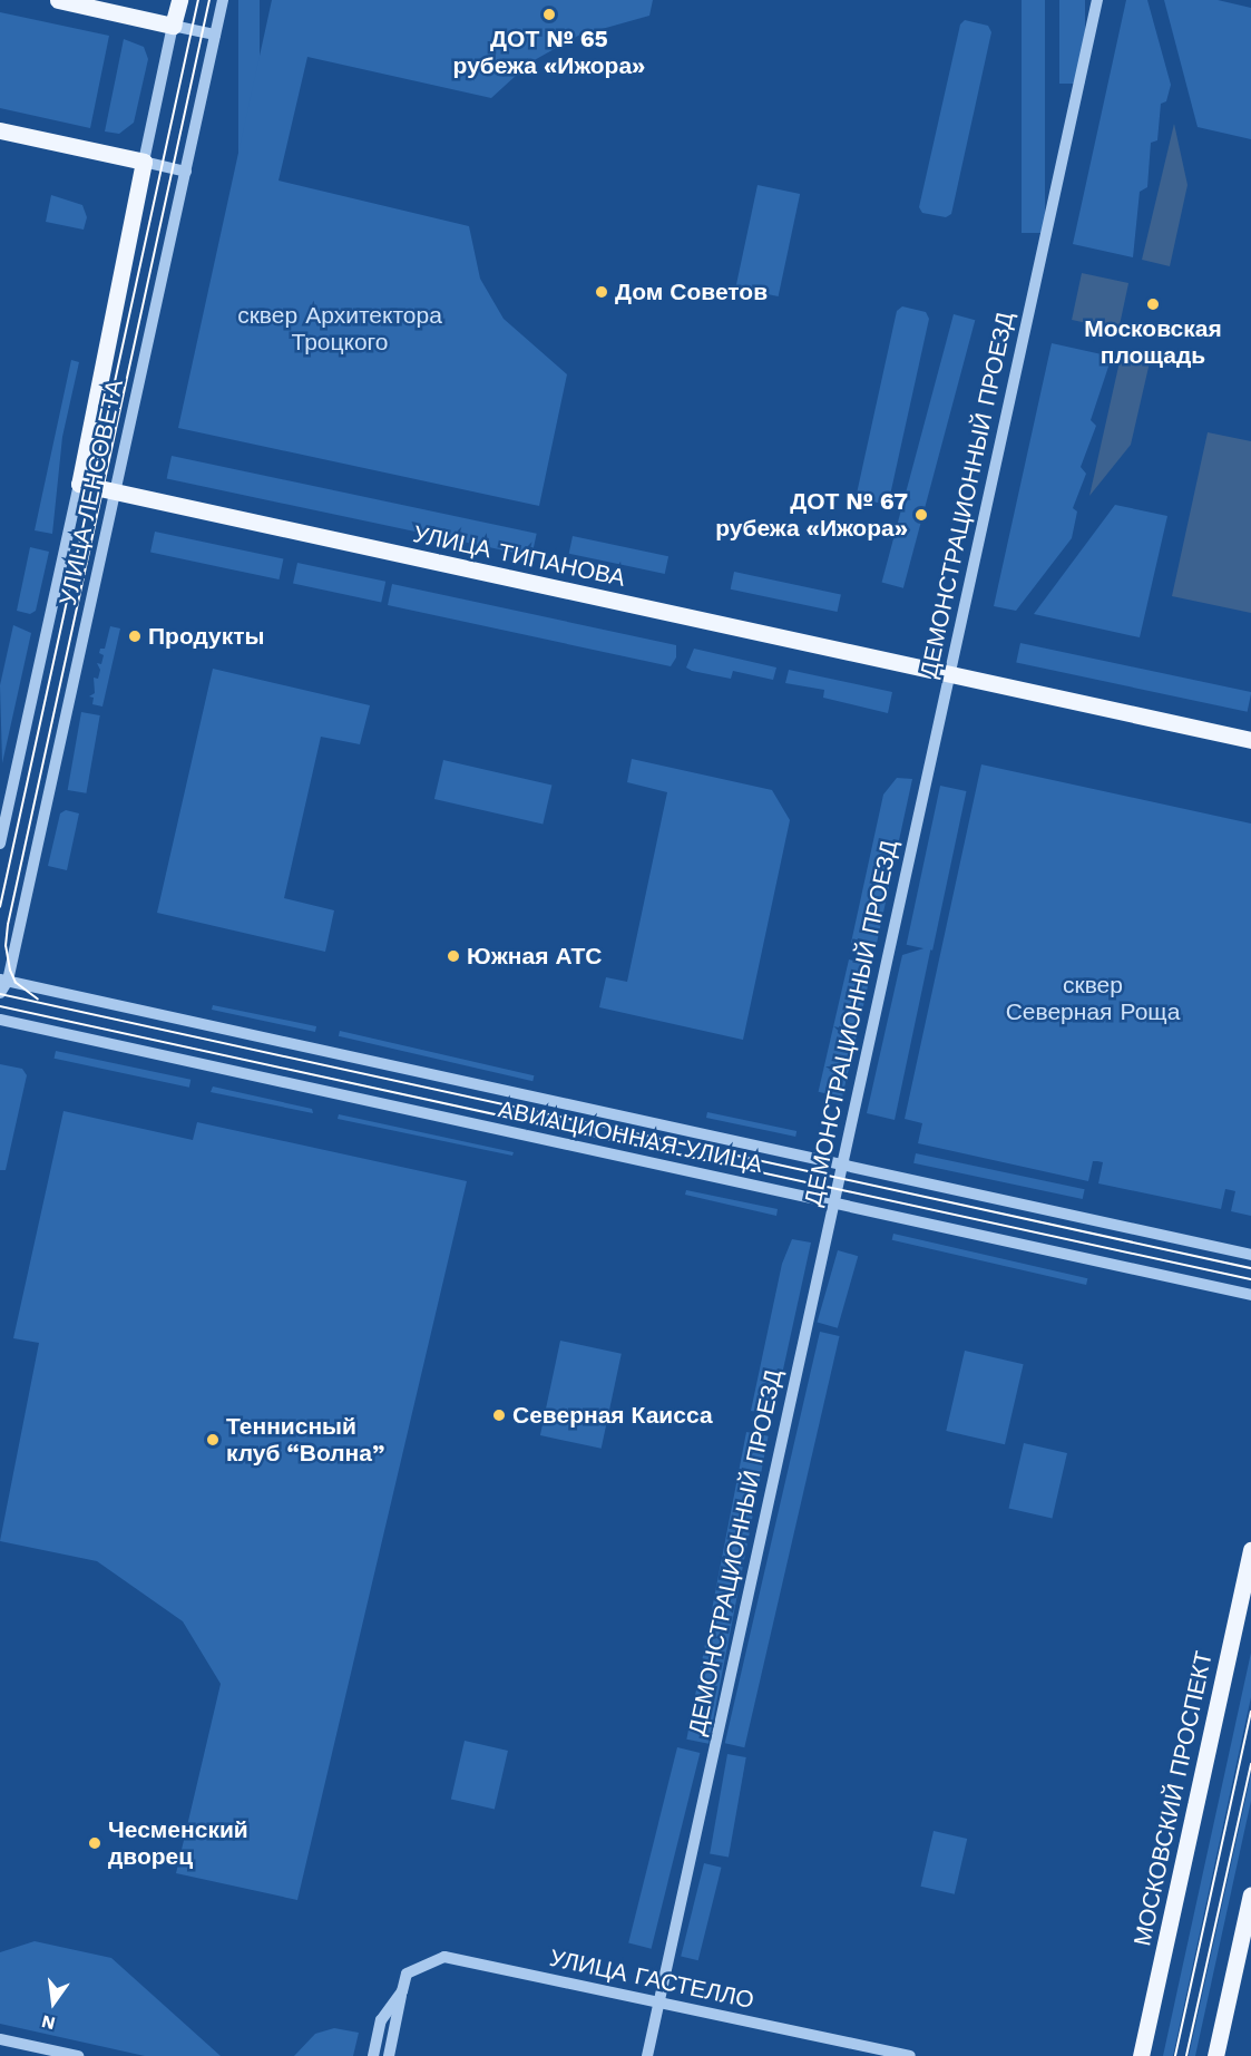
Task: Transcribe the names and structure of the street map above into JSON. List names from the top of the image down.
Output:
{
  "streets": {
    "main road": ["УЛИЦА ЛЕНСОВЕТА", "УЛИЦА ТИПАНОВА", "МОСКОВСКИЙ ПРОСПЕКТ"],
    "street": ["ДЕМОНСТРАЦИОННЫЙ ПРОЕЗД", "АВИАЦИОННАЯ УЛИЦА", "УЛИЦА ГАСТЕЛЛО"]
  },
  "crossings": [
    ["УЛИЦА ЛЕНСОВЕТА", "УЛИЦА ТИПАНОВА"],
    ["УЛИЦА ЛЕНСОВЕТА", "АВИАЦИОННАЯ УЛИЦА"],
    ["ДЕМОНСТРАЦИОННЫЙ ПРОЕЗД", "УЛИЦА ТИПАНОВА"],
    ["ДЕМОНСТРАЦИОННЫЙ ПРОЕЗД", "АВИАЦИОННАЯ УЛИЦА"],
    ["ДЕМОНСТРАЦИОННЫЙ ПРОЕЗД", "УЛИЦА ГАСТЕЛЛО"]
  ],
  "parks": ["сквер Архитектора Троцкого", "сквер Северная Роща"],
  "places": [
    "ДОТ № 65 рубежа «Ижора»",
    "Дом Советов",
    "Московская площадь",
    "ДОТ № 67 рубежа «Ижора»",
    "Продукты",
    "Южная АТС",
    "Северная Каисса",
    "Теннисный клуб “Волна”",
    "Чесменский дворец"
  ],
  "north": "bottom"
}
